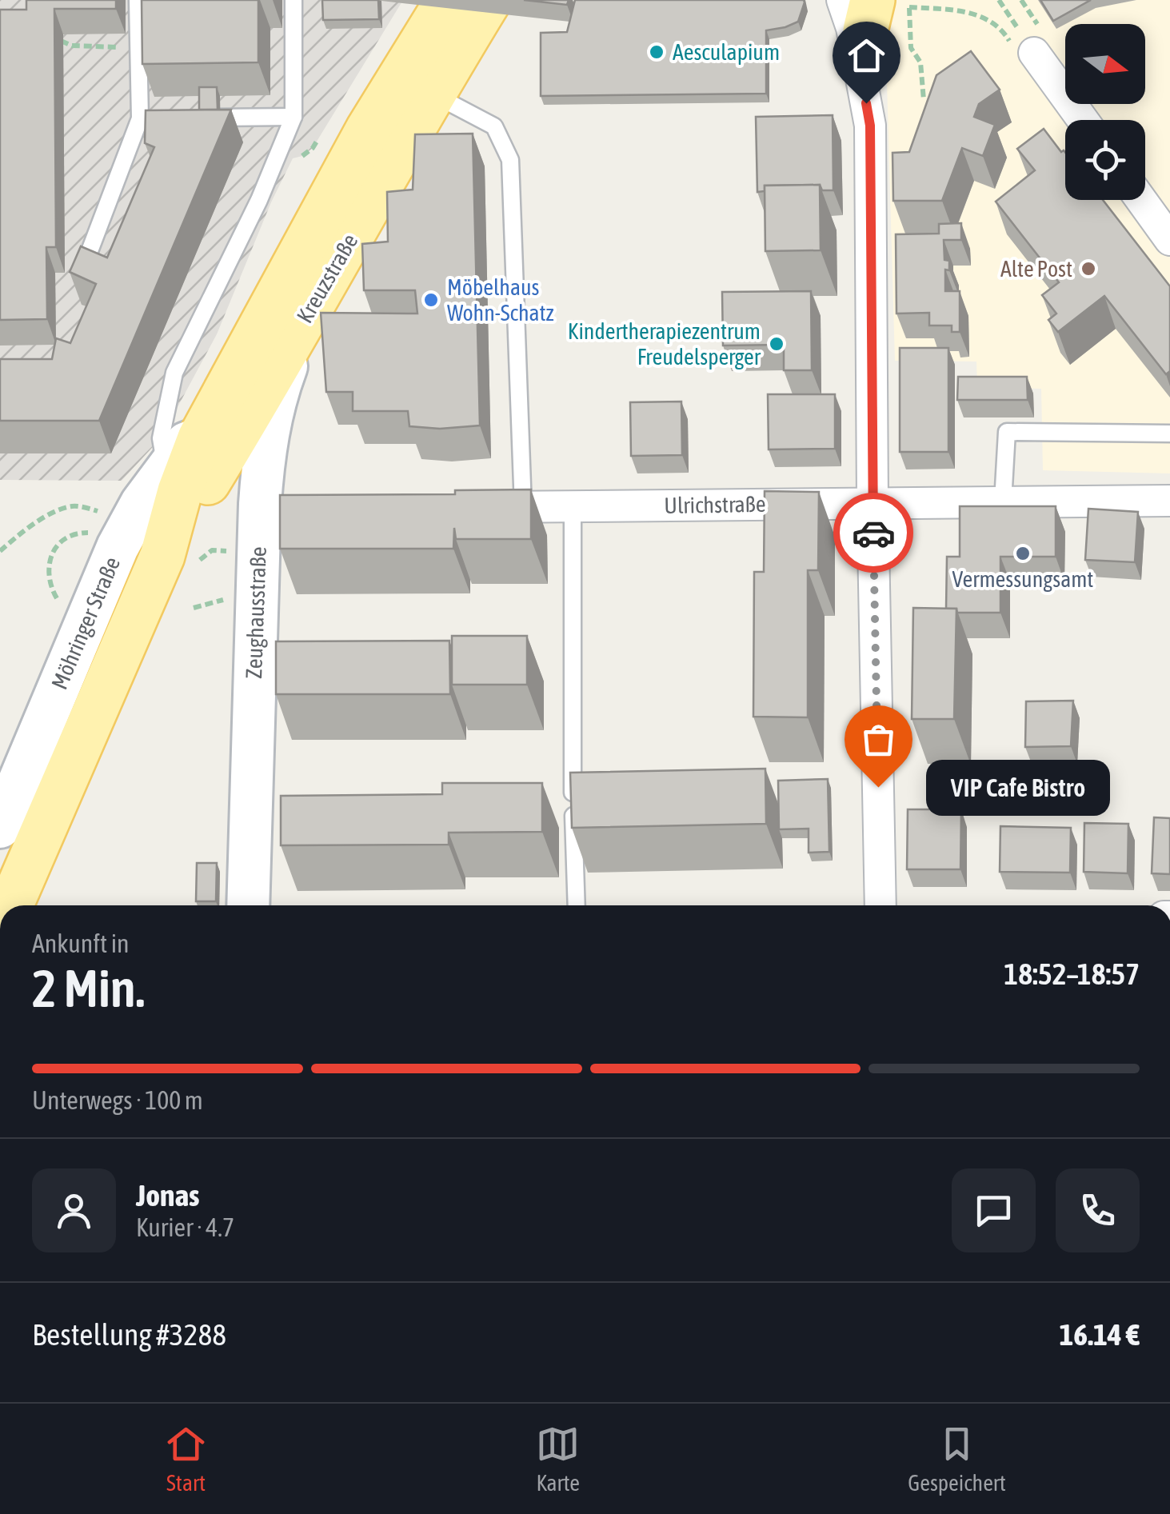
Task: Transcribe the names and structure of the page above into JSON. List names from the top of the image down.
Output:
{
  "streets": {
    "main road": ["Kreuzstraße"],
    "street": ["Ulrichstraße", "Zeughausstraße", "Möhringer Straße"]
  },
  "crossings": [
    ["Kreuzstraße", "Zeughausstraße"],
    ["Kreuzstraße", "Möhringer Straße"]
  ],
  "places": [
    "Aesculapium",
    "Alte Post",
    "Möbelhaus Wohn-Schatz",
    "Kindertherapiezentrum Freudelsperger",
    "Vermessungsamt",
    "VIP Cafe Bistro"
  ],
  "north": "right",
  "page": {
    "bubble": "VIP Cafe Bistro",
    "heading": ["2 Min.", "Ankunft in", "18:52–18:57"],
    "panel": [
      "Jonas",
      "Kurier · 4.7",
      "Bestellung #3288",
      "16.14 €"
    ],
    "bar": "Unterwegs · 100 m",
    "tabs": ["Start", "Karte", "Gespeichert"]
  }
}
